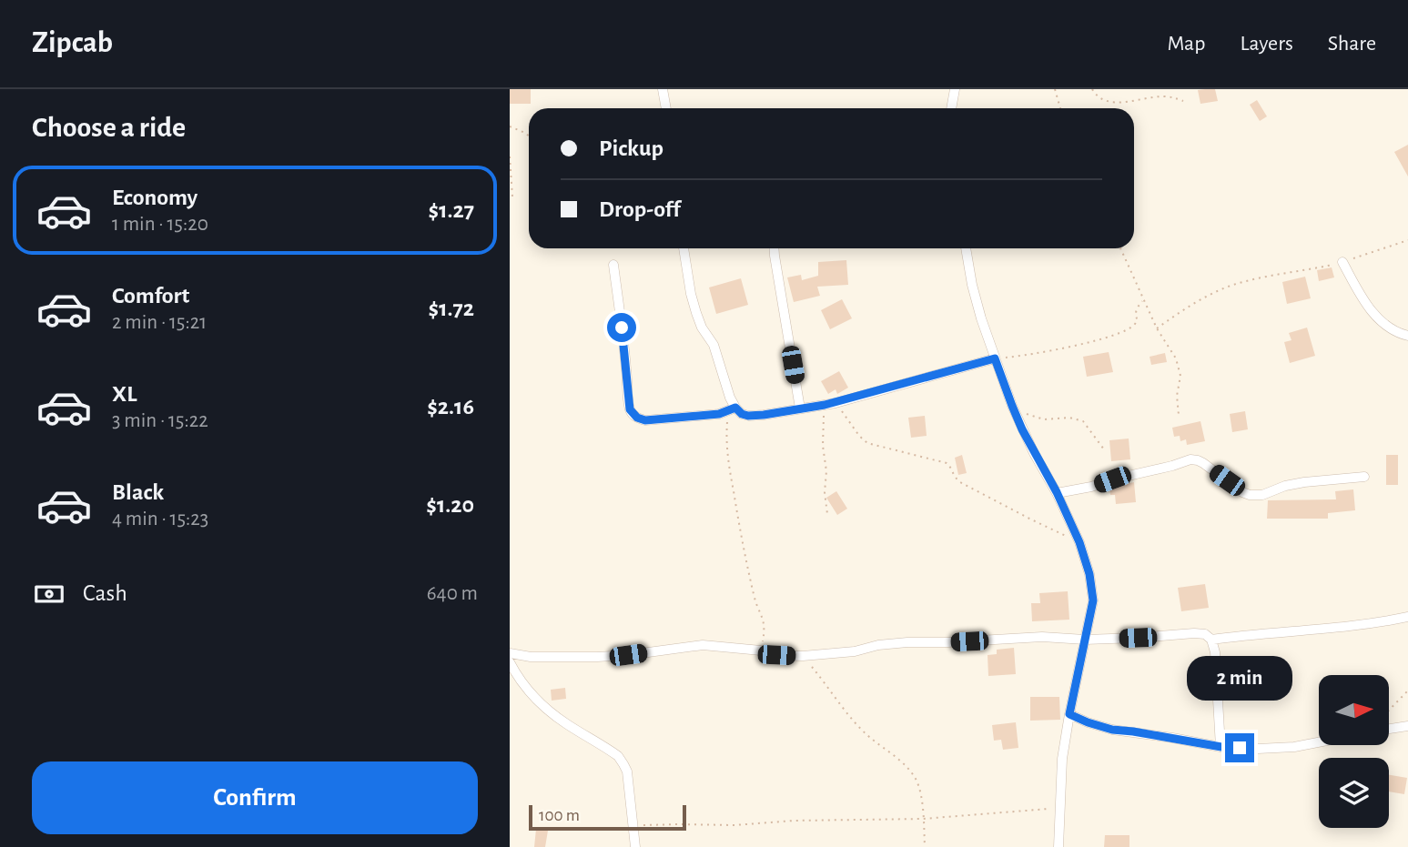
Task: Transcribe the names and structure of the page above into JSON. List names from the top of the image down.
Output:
{
  "scale_bar": "100 m",
  "north": "right",
  "page": {
    "header": "Zipcab",
    "nav": ["Map", "Layers", "Share"],
    "heading": "Choose a ride",
    "banner": ["Pickup", "Drop-off"],
    "list": [
      {
        "name": "Economy",
        "note": "1 min · 15:20",
        "value": "$1.27"
      },
      {
        "name": "Comfort",
        "note": "2 min · 15:21",
        "value": "$1.72"
      },
      {
        "name": "XL",
        "note": "3 min · 15:22",
        "value": "$2.16"
      },
      {
        "name": "Black",
        "note": "4 min · 15:23",
        "value": "$1.20"
      }
    ],
    "pay": ["Cash", "640 m"],
    "bubble": "2 min",
    "buttons": "Confirm",
    "scale": "100 m"
  }
}
